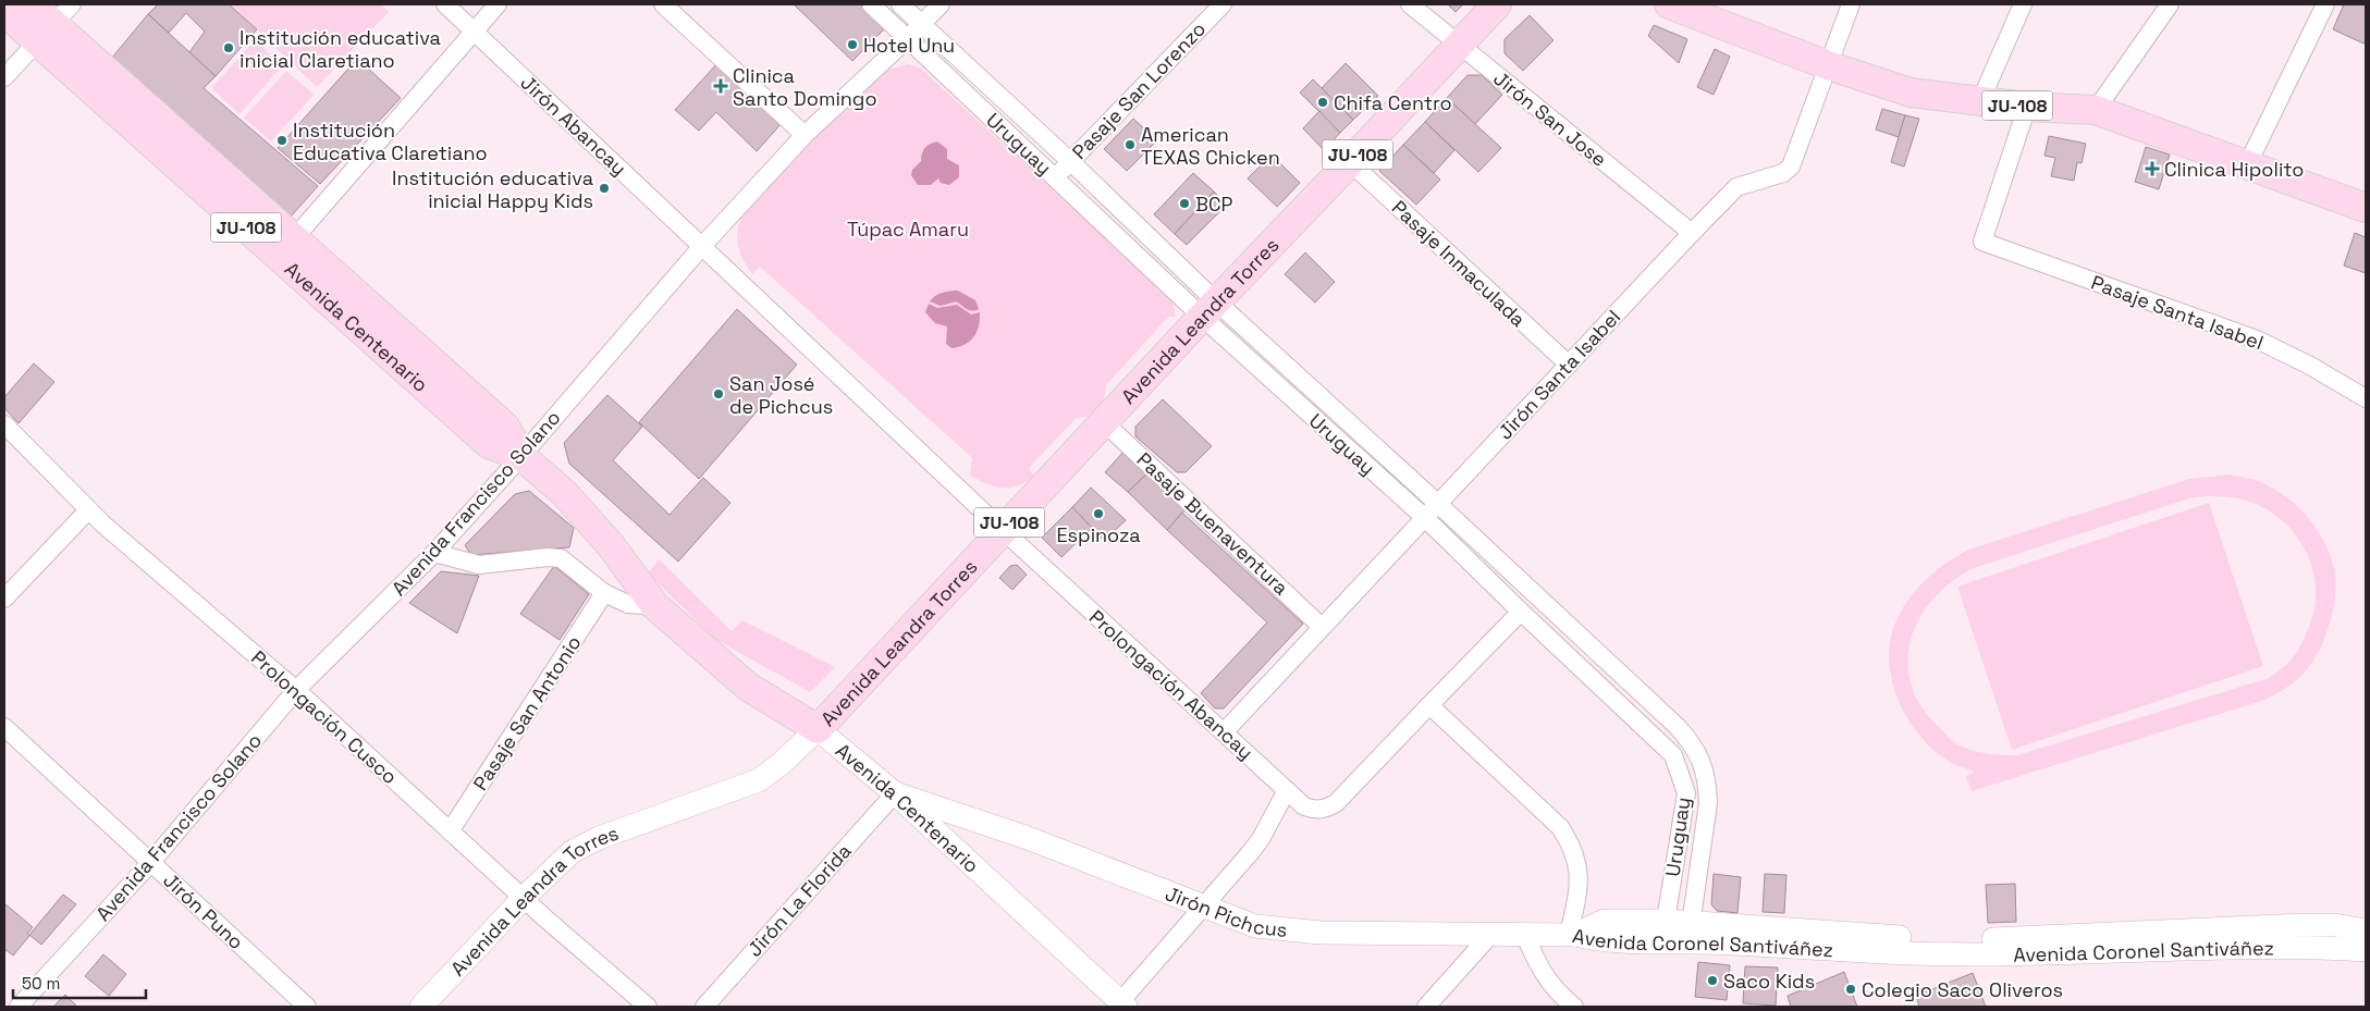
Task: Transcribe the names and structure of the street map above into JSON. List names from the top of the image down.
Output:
{
  "streets": {
    "main road": ["JU-108", "Avenida Leandra Torres", "Avenida Centenario"],
    "street": [
      "Pasaje San Lorenzo",
      "Jirón San Jose",
      "Jirón Abancay",
      "Uruguay",
      "Pasaje Inmaculada",
      "Pasaje Santa Isabel",
      "Jirón Santa Isabel",
      "Avenida Francisco Solano",
      "Pasaje Buenaventura",
      "Prolongación Abancay",
      "Pasaje San Antonio",
      "Prolongación Cusco",
      "Jirón La Florida",
      "Jirón Pichcus",
      "Jirón Puno",
      "Avenida Coronel Santiváñez"
    ]
  },
  "crossings": [
    ["Pasaje San Lorenzo", "Uruguay"],
    ["JU-108", "Pasaje Santa Isabel"],
    ["JU-108", "Jirón Santa Isabel"],
    ["Jirón San Jose", "Avenida Leandra Torres"],
    ["Jirón San Jose", "Jirón Santa Isabel"],
    ["Jirón Abancay", "Avenida Francisco Solano"],
    ["Jirón Abancay", "Prolongación Abancay"],
    ["Uruguay", "Avenida Leandra Torres"],
    ["Uruguay", "Jirón Santa Isabel"],
    ["Uruguay", "Avenida Francisco Solano"],
    ["Uruguay", "Avenida Coronel Santiváñez"],
    ["Pasaje Inmaculada", "Avenida Leandra Torres"],
    ["Pasaje Inmaculada", "Jirón Santa Isabel"],
    ["Avenida Leandra Torres", "Avenida Centenario"],
    ["Avenida Leandra Torres", "Pasaje Buenaventura"],
    ["Avenida Leandra Torres", "Prolongación Abancay"],
    ["Avenida Leandra Torres", "Prolongación Cusco"],
    ["Avenida Centenario", "Avenida Francisco Solano"],
    ["Avenida Centenario", "Jirón La Florida"],
    ["Avenida Centenario", "Jirón Pichcus"],
    ["Jirón Santa Isabel", "Pasaje Buenaventura"],
    ["Jirón Santa Isabel", "Prolongación Abancay"],
    ["Avenida Francisco Solano", "Prolongación Abancay"],
    ["Avenida Francisco Solano", "Prolongación Cusco"],
    ["Avenida Francisco Solano", "Jirón Puno"],
    ["Pasaje San Antonio", "Prolongación Cusco"],
    ["Jirón La Florida", "Jirón Pichcus"],
    ["Jirón Pichcus", "Avenida Coronel Santiváñez"]
  ],
  "parks": ["Túpac Amaru"],
  "places": {
    "other": [
      "Hotel Unu",
      "Institución educativa inicial Claretiano",
      "Chifa Centro",
      "Institución Educativa Claretiano",
      "American TEXAS Chicken",
      "Institución educativa inicial Happy Kids",
      "BCP",
      "San José de Pichcus",
      "Espinoza",
      "Saco Kids",
      "Colegio Saco Oliveros"
    ],
    "health": ["Clinica Santo Domingo", "Clinica Hipolito"]
  },
  "scale_bar": "50 m"
}
